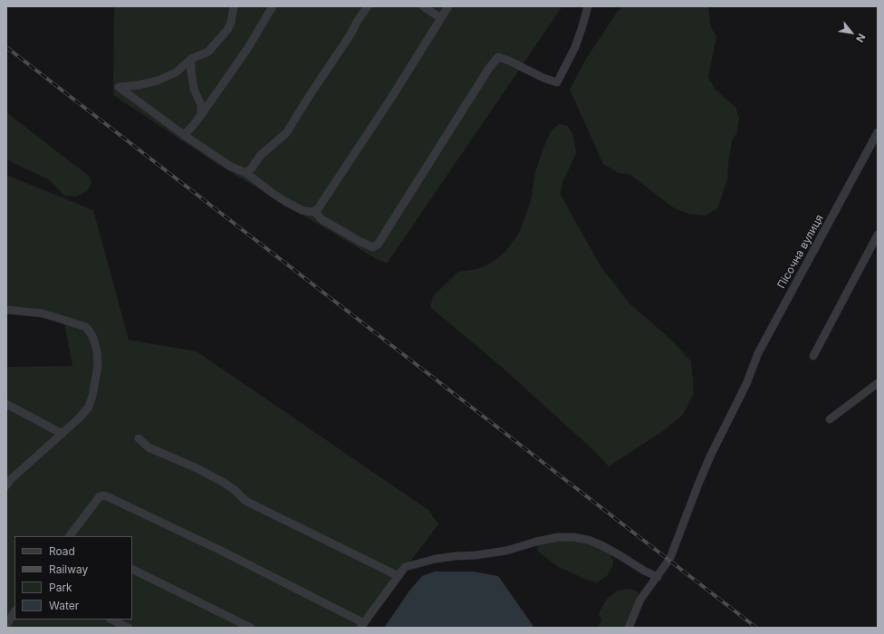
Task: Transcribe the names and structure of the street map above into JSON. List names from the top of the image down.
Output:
{
  "streets": {
    "street": ["Пісочна вулиця"]
  },
  "legend": [
    "Road",
    "Railway",
    "Park",
    "Water"
  ],
  "north": "bottom right"
}
